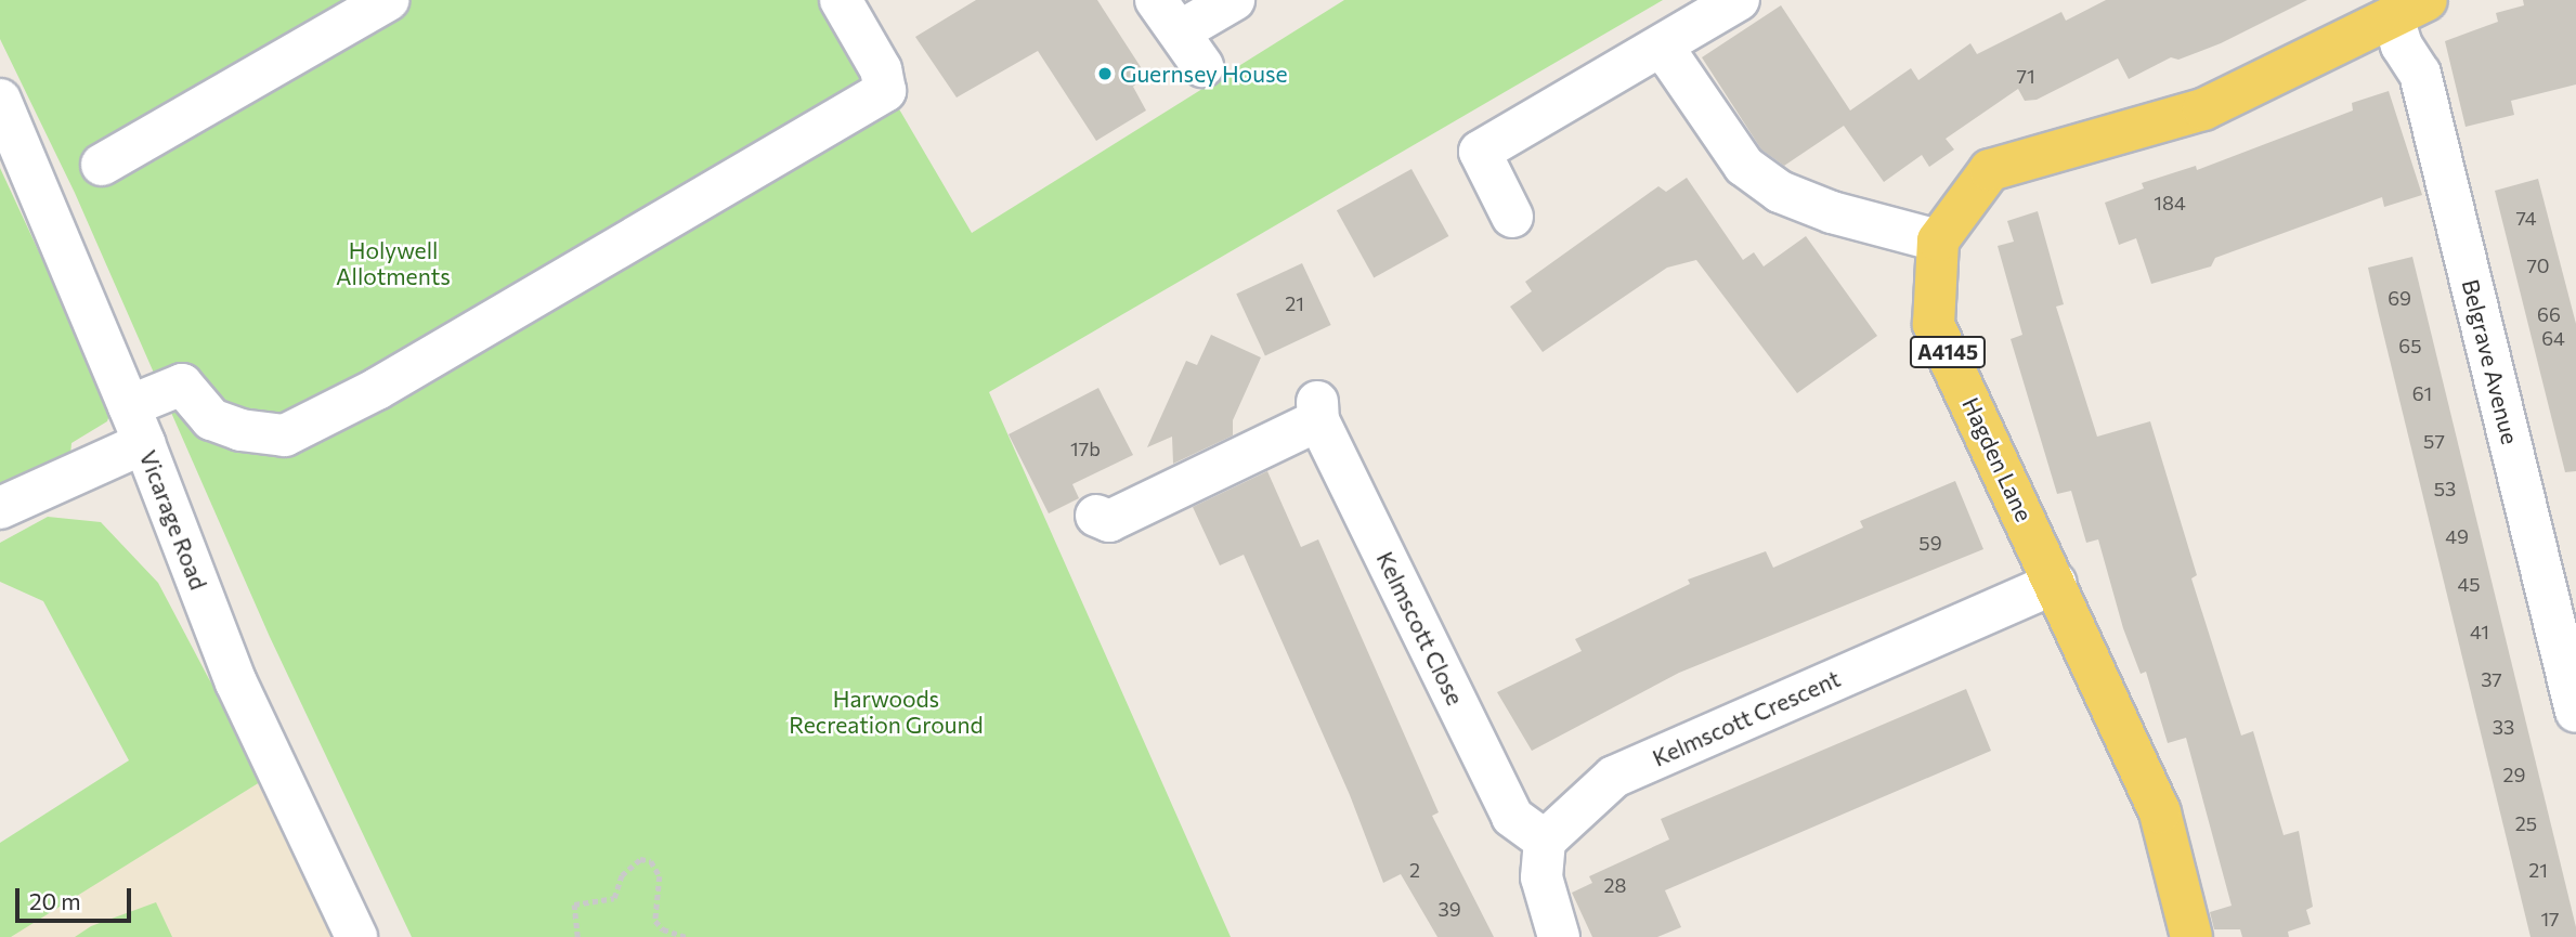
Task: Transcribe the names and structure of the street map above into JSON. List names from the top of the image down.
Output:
{
  "streets": {
    "main road": ["A4145", "Hagden Lane"],
    "street": [
      "Belgrave Avenue",
      "Vicarage Road",
      "Kelmscott Close",
      "Kelmscott Crescent"
    ]
  },
  "crossings": [
    ["Hagden Lane", "Kelmscott Crescent"],
    ["Kelmscott Close", "Kelmscott Crescent"]
  ],
  "parks": ["Holywell Allotments", "Harwoods Recreation Ground"],
  "places": ["Guernsey House"],
  "house_numbers": [
    "71",
    "184",
    "74",
    "70",
    "69",
    "21",
    "66",
    "64",
    "65",
    "61",
    "57",
    "17b",
    "53",
    "49",
    "59",
    "45",
    "41",
    "37",
    "33",
    "29",
    "25",
    "2",
    "21",
    "28",
    "39",
    "17"
  ],
  "scale_bar": "20 m"
}
